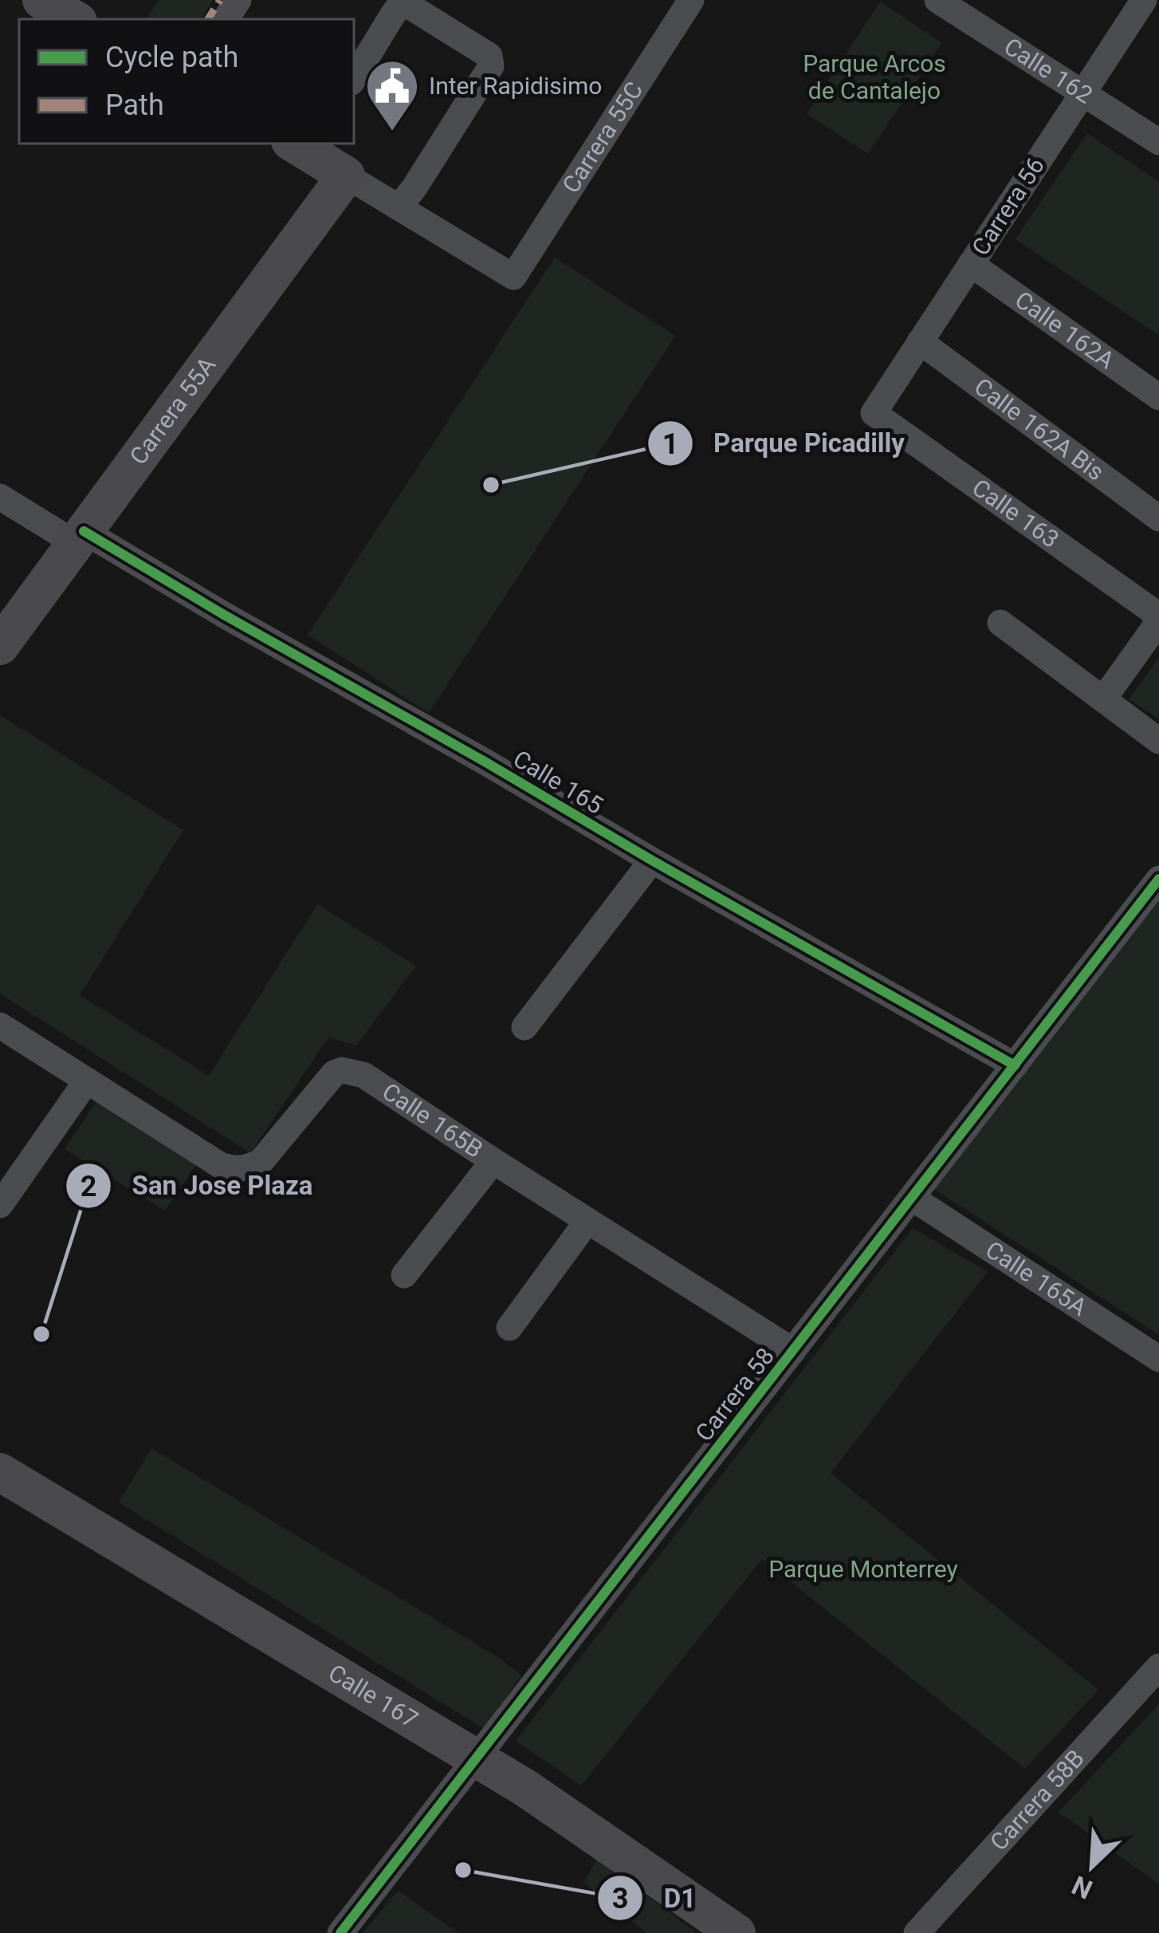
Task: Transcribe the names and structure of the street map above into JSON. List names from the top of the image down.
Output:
{
  "streets": {
    "street": [
      "Calle 162",
      "Carrera 55C",
      "Carrera 56",
      "Calle 162A",
      "Carrera 55A",
      "Calle 162A Bis",
      "Calle 163",
      "Calle 165",
      "Calle 165B",
      "Calle 165A",
      "Carrera 58",
      "Calle 167",
      "Carrera 58B"
    ]
  },
  "crossings": [
    ["Calle 162", "Carrera 56"],
    ["Carrera 56", "Calle 162A"],
    ["Carrera 56", "Calle 162A Bis"],
    ["Carrera 56", "Calle 163"],
    ["Carrera 55A", "Calle 165"],
    ["Calle 165", "Carrera 58"],
    ["Calle 165B", "Carrera 58"],
    ["Calle 165A", "Carrera 58"],
    ["Carrera 58", "Calle 167"]
  ],
  "parks": ["Parque Arcos de Cantalejo", "Parque Monterrey"],
  "places": {
    "public building": ["Inter Rapidisimo"],
    "other": ["Parque Picadilly", "San Jose Plaza", "D1"]
  },
  "legend": ["Cycle path", "Path"],
  "north": "bottom left"
}
